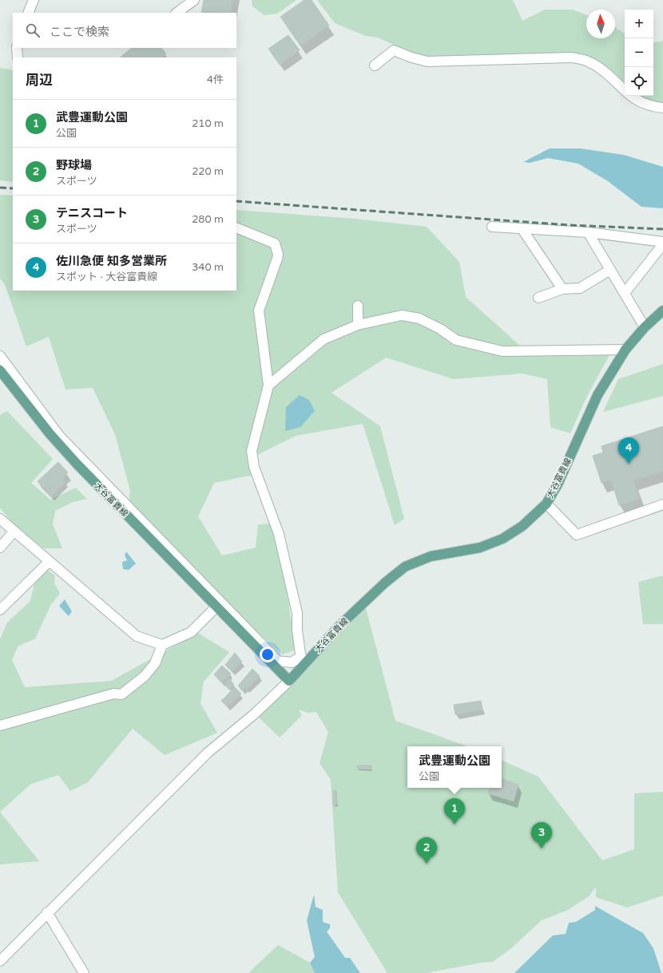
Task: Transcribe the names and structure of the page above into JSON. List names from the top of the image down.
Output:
{
  "streets": {
    "main road": ["大谷富貴線"]
  },
  "north": "top",
  "page": {
    "map_buttons": ["+", "−"],
    "search": "ここで検索",
    "heading": ["周辺", "4件"],
    "list": [
      {
        "mark": "1",
        "name": "武豊運動公園",
        "note": "公園",
        "value": "210 m"
      },
      {
        "mark": "2",
        "name": "野球場",
        "note": "スポーツ",
        "value": "220 m"
      },
      {
        "mark": "3",
        "name": "テニスコート",
        "note": "スポーツ",
        "value": "280 m"
      },
      {
        "mark": "4",
        "name": "佐川急便 知多営業所",
        "note": "スポット · 大谷富貴線",
        "value": "340 m"
      }
    ],
    "pins": [
      "4",
      "1",
      "3",
      "2"
    ],
    "popup": ["武豊運動公園", "公園"]
  }
}
